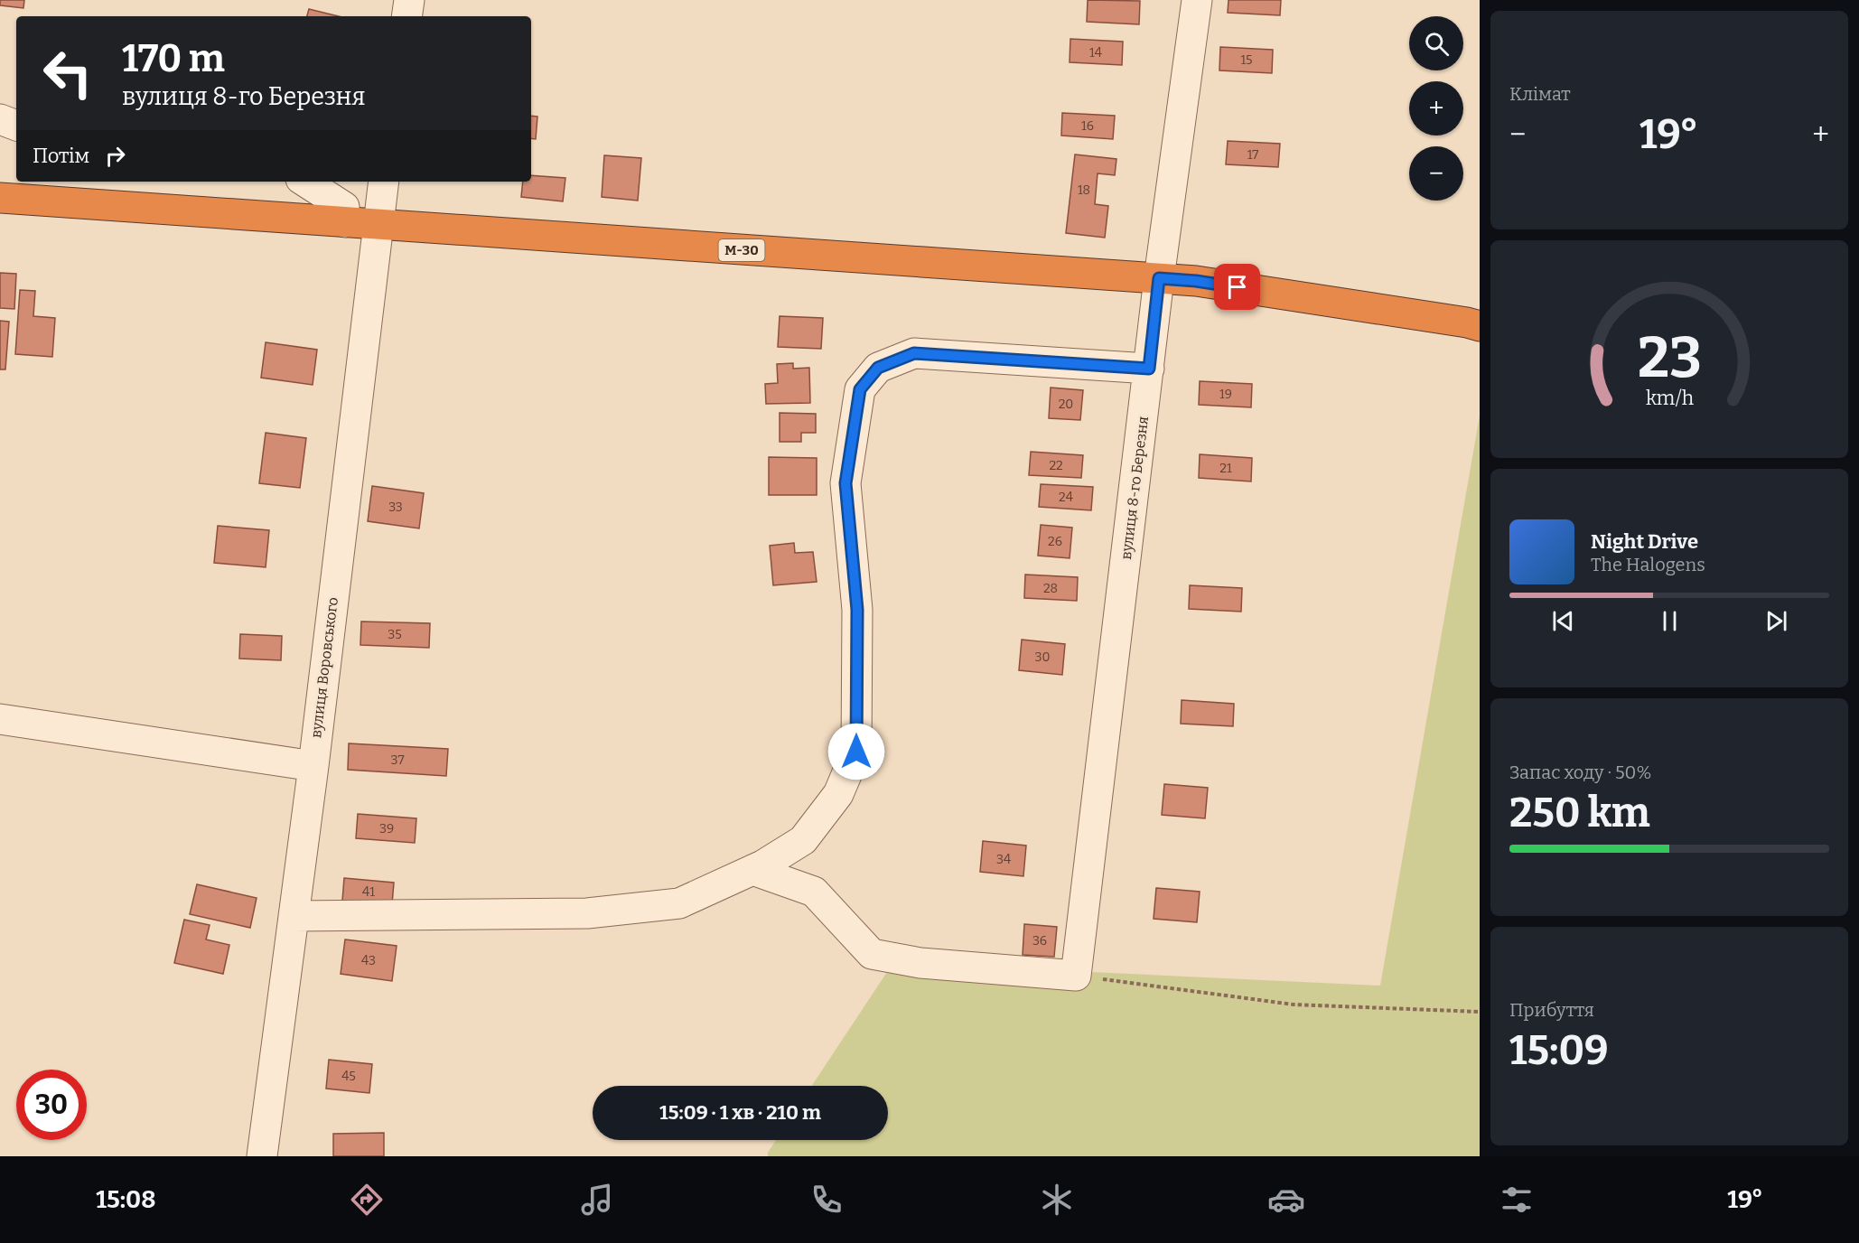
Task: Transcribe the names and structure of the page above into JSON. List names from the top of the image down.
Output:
{
  "streets": {
    "highway": ["М-30"],
    "street": ["вулиця 8-го Березня", "вулиця Воровського"]
  },
  "crossings": [
    ["М-30", "вулиця 8-го Березня"],
    ["М-30", "вулиця Воровського"]
  ],
  "house_numbers": [
    "14",
    "15",
    "16",
    "17",
    "18",
    "19",
    "20",
    "22",
    "21",
    "24",
    "33",
    "26",
    "28",
    "35",
    "30",
    "37",
    "39",
    "34",
    "41",
    "36",
    "43",
    "45"
  ],
  "page": {
    "tile": [
      "Клімат",
      ["Запас ходу · 50%", "250 km"],
      ["Прибуття", "15:09"]
    ],
    "map_buttons": ["+", "−"],
    "turn": ["170 m", "вулиця 8-го Березня"],
    "heat": ["−", "19°", "+"],
    "then": "Потім",
    "song": ["Night Drive", "The Halogens"],
    "limit": "30",
    "trip": "15:09 · 1 хв · 210 m",
    "tabs": ["15:08", "19°"],
    "gauge": ["23", "km/h"]
  }
}
